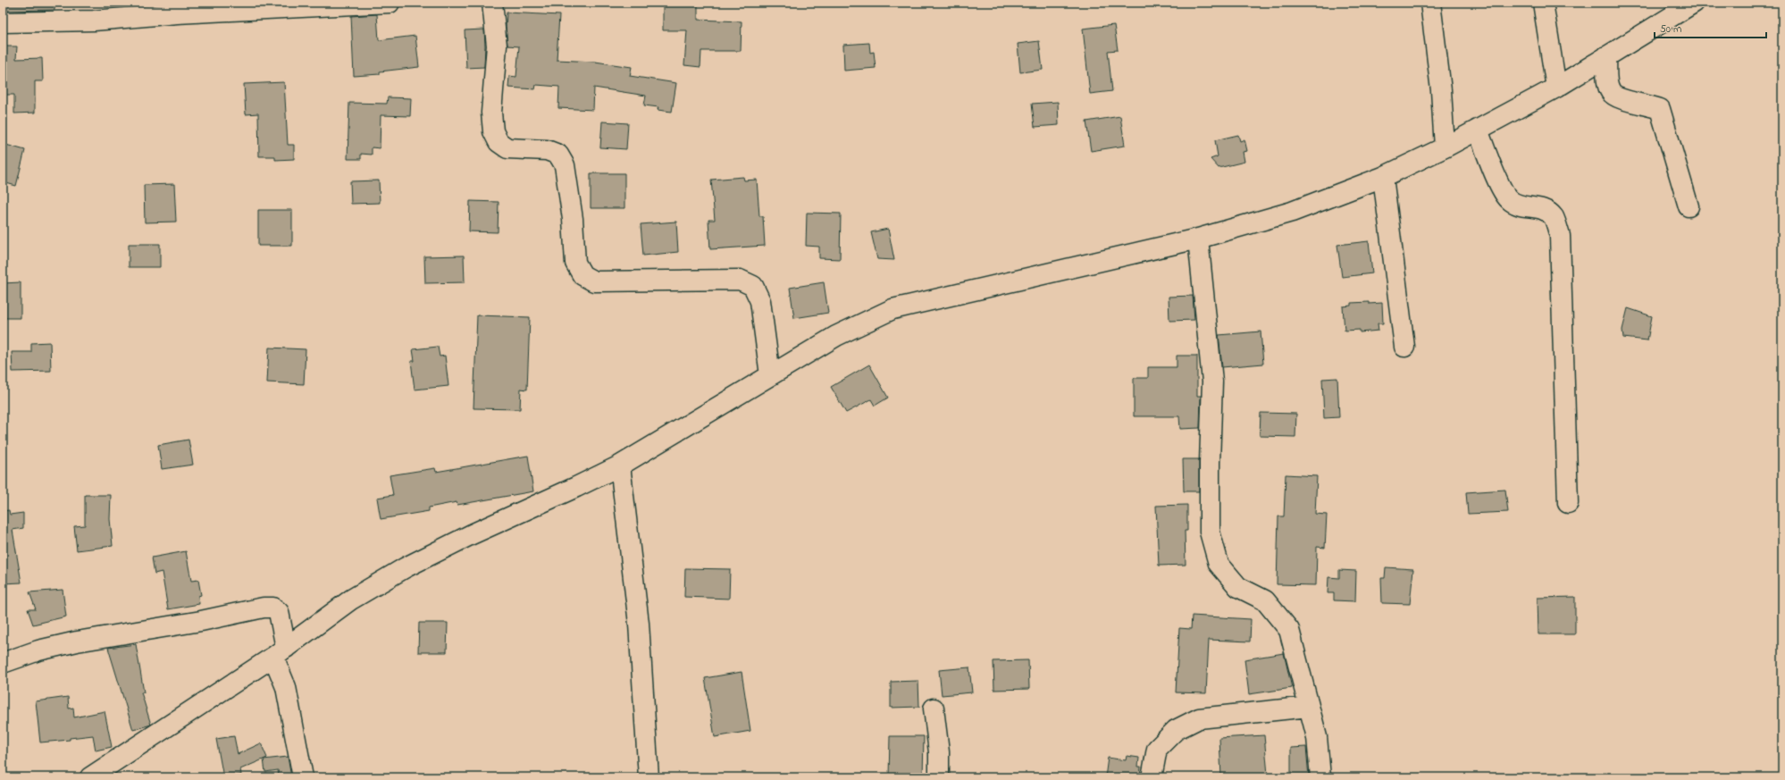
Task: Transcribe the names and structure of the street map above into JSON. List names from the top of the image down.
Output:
{
  "scale_bar": "50 m"
}
